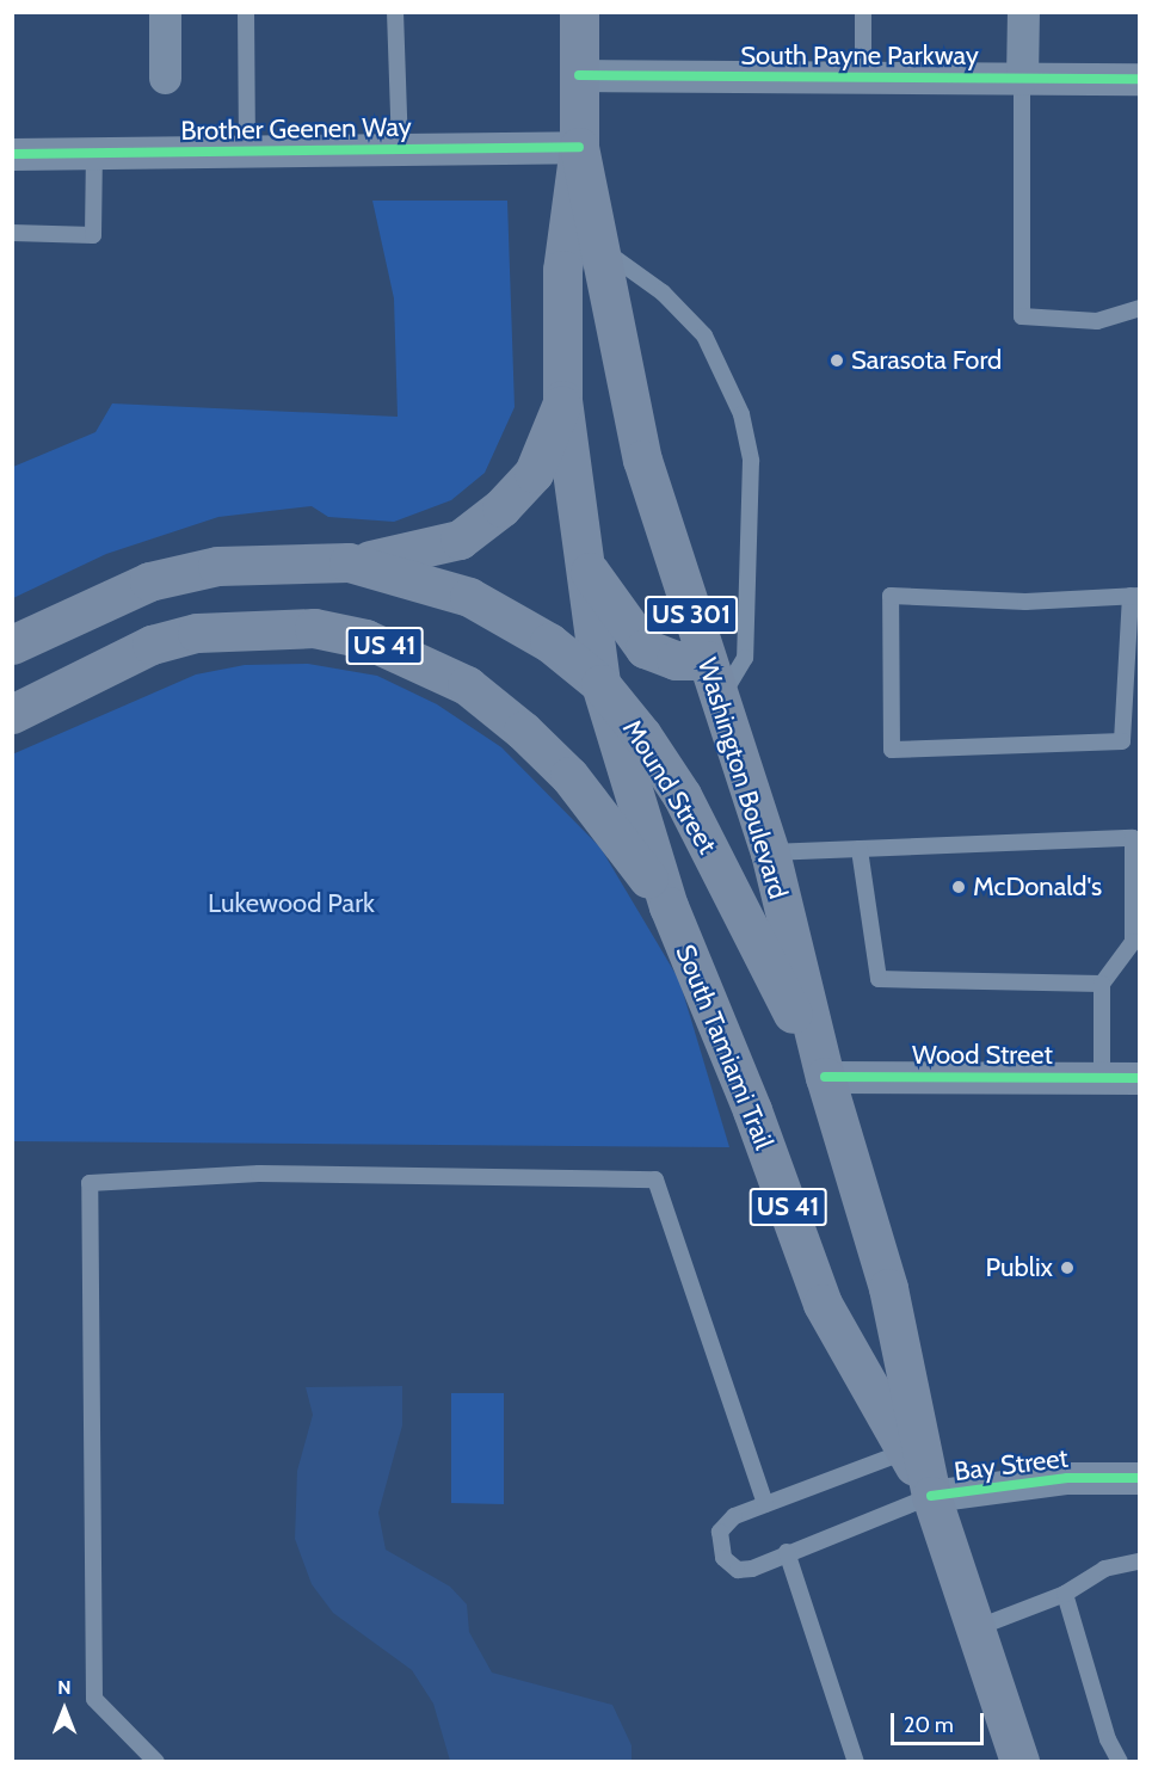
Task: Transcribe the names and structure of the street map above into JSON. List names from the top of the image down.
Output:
{
  "streets": {
    "main road": [
      "US 301",
      "US 41",
      "Washington Boulevard",
      "Mound Street",
      "South Tamiami Trail"
    ],
    "street": [
      "South Payne Parkway",
      "Brother Geenen Way",
      "Wood Street",
      "Bay Street"
    ]
  },
  "crossings": [
    ["South Payne Parkway", "Washington Boulevard"],
    ["Brother Geenen Way", "Washington Boulevard"],
    ["US 41", "Washington Boulevard"],
    ["US 41", "South Tamiami Trail"],
    ["Washington Boulevard", "Mound Street"],
    ["Washington Boulevard", "South Tamiami Trail"],
    ["Washington Boulevard", "Wood Street"],
    ["Mound Street", "South Tamiami Trail"],
    ["Mound Street", "Wood Street"],
    ["South Tamiami Trail", "Wood Street"],
    ["South Tamiami Trail", "Bay Street"]
  ],
  "parks": ["Lukewood Park"],
  "places": ["Sarasota Ford", "McDonald's", "Publix"],
  "scale_bar": "20 m",
  "north": "top"
}
